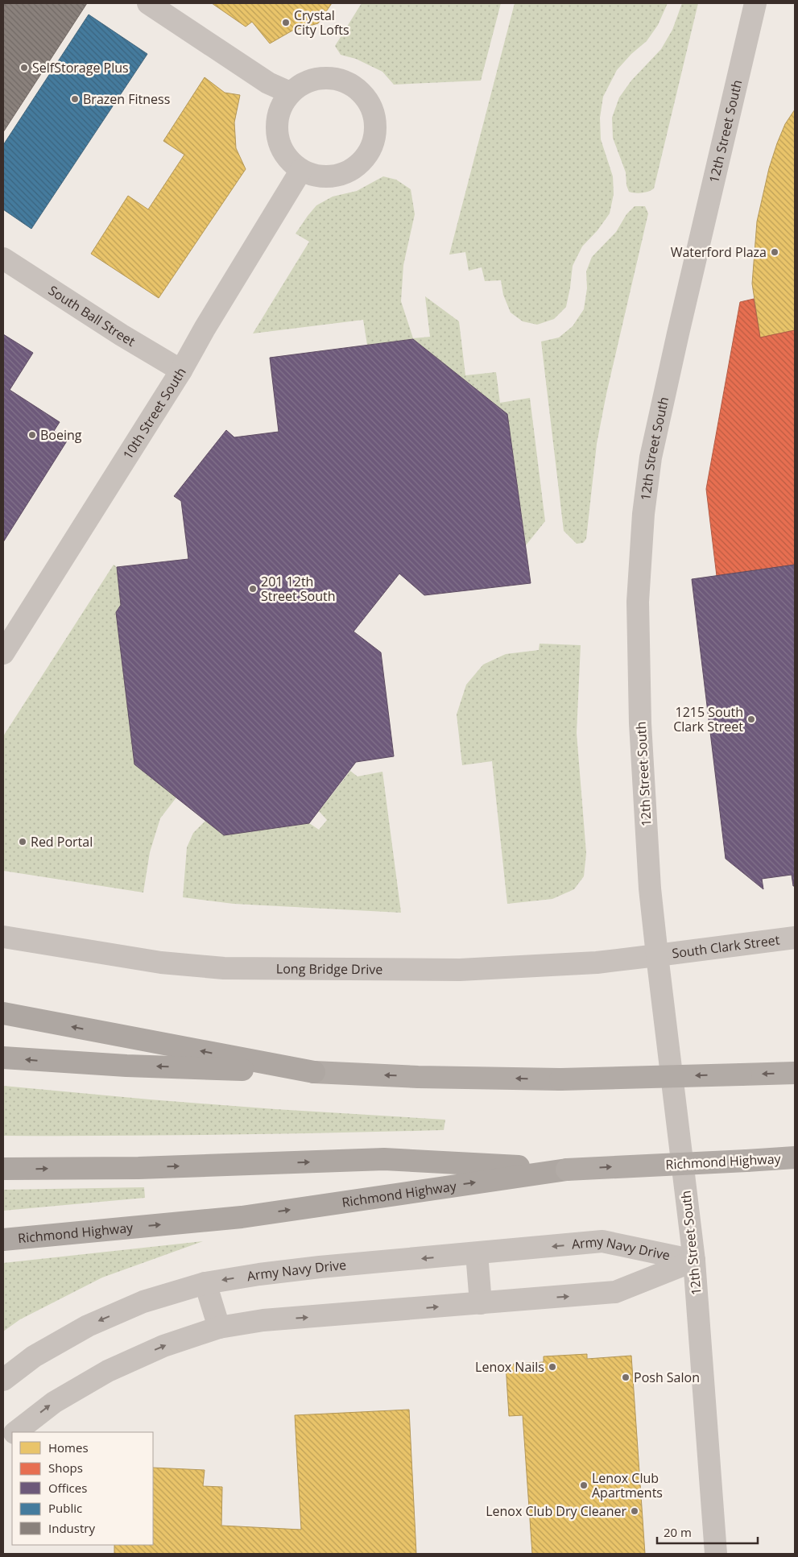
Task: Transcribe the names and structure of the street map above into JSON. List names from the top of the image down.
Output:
{
  "streets": {
    "highway": ["Richmond Highway"],
    "street": [
      "12th Street South",
      "South Ball Street",
      "10th Street South",
      "South Clark Street",
      "Long Bridge Drive",
      "Army Navy Drive"
    ]
  },
  "crossings": [
    ["12th Street South", "South Clark Street"],
    ["12th Street South", "Long Bridge Drive"],
    ["12th Street South", "Army Navy Drive"],
    ["South Ball Street", "10th Street South"],
    ["South Clark Street", "Long Bridge Drive"]
  ],
  "places": [
    "Crystal City Lofts",
    "SelfStorage Plus",
    "Brazen Fitness",
    "Waterford Plaza",
    "Boeing",
    "201 12th Street South",
    "1215 South Clark Street",
    "Red Portal",
    "Lenox Nails",
    "Posh Salon",
    "Lenox Club Apartments",
    "Lenox Club Dry Cleaner"
  ],
  "legend": [
    "Homes",
    "Shops",
    "Offices",
    "Public",
    "Industry"
  ],
  "scale_bar": "20 m"
}
